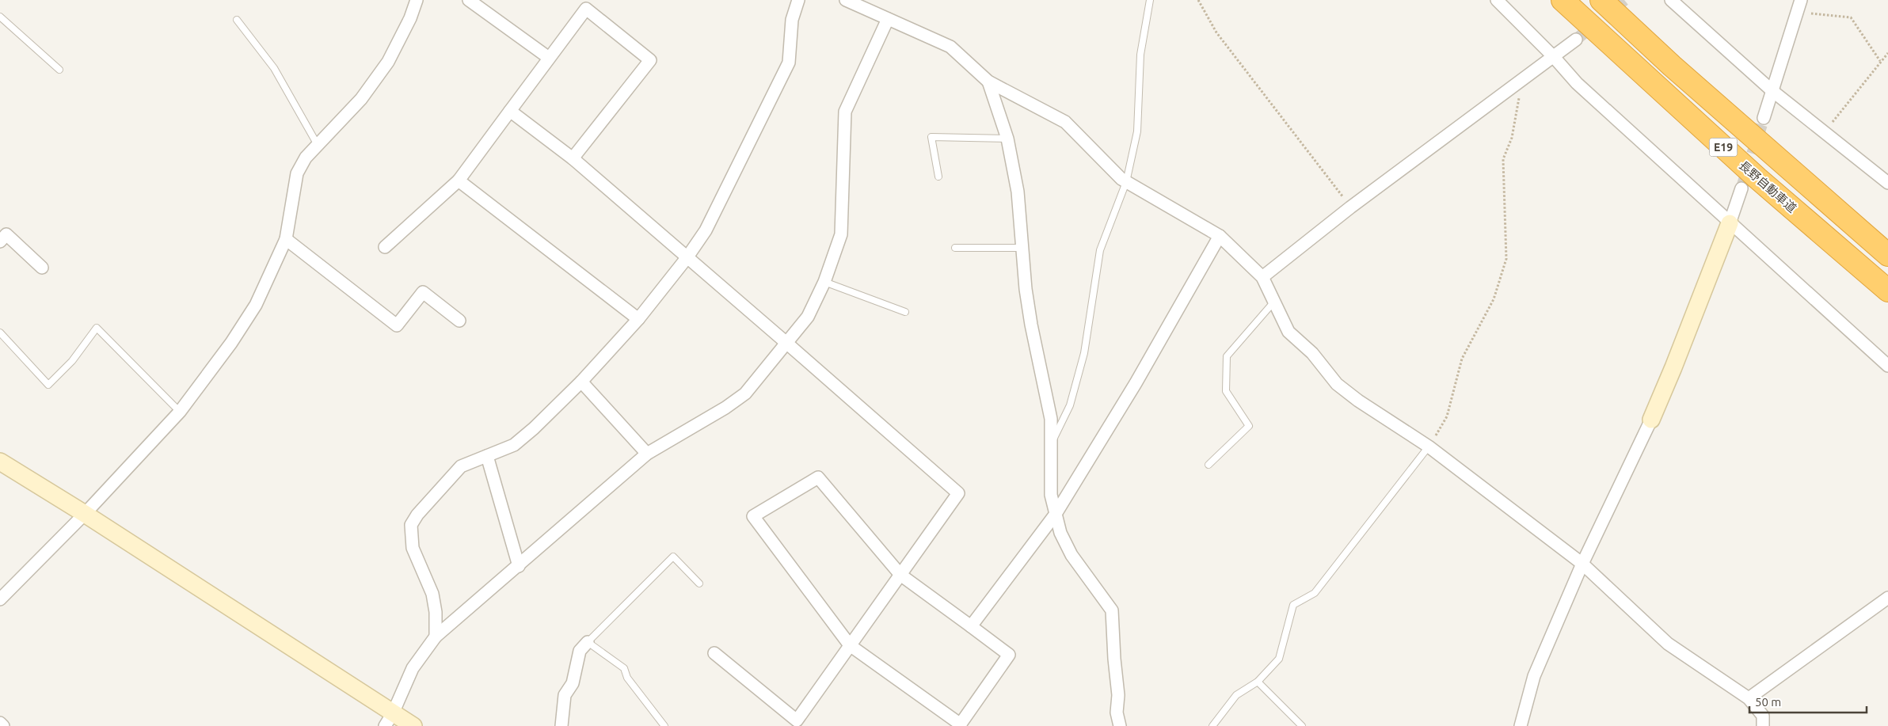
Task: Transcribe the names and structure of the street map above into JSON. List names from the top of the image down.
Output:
{
  "streets": {
    "highway": ["E19", "長野自動車道"]
  },
  "scale_bar": "50 m"
}
